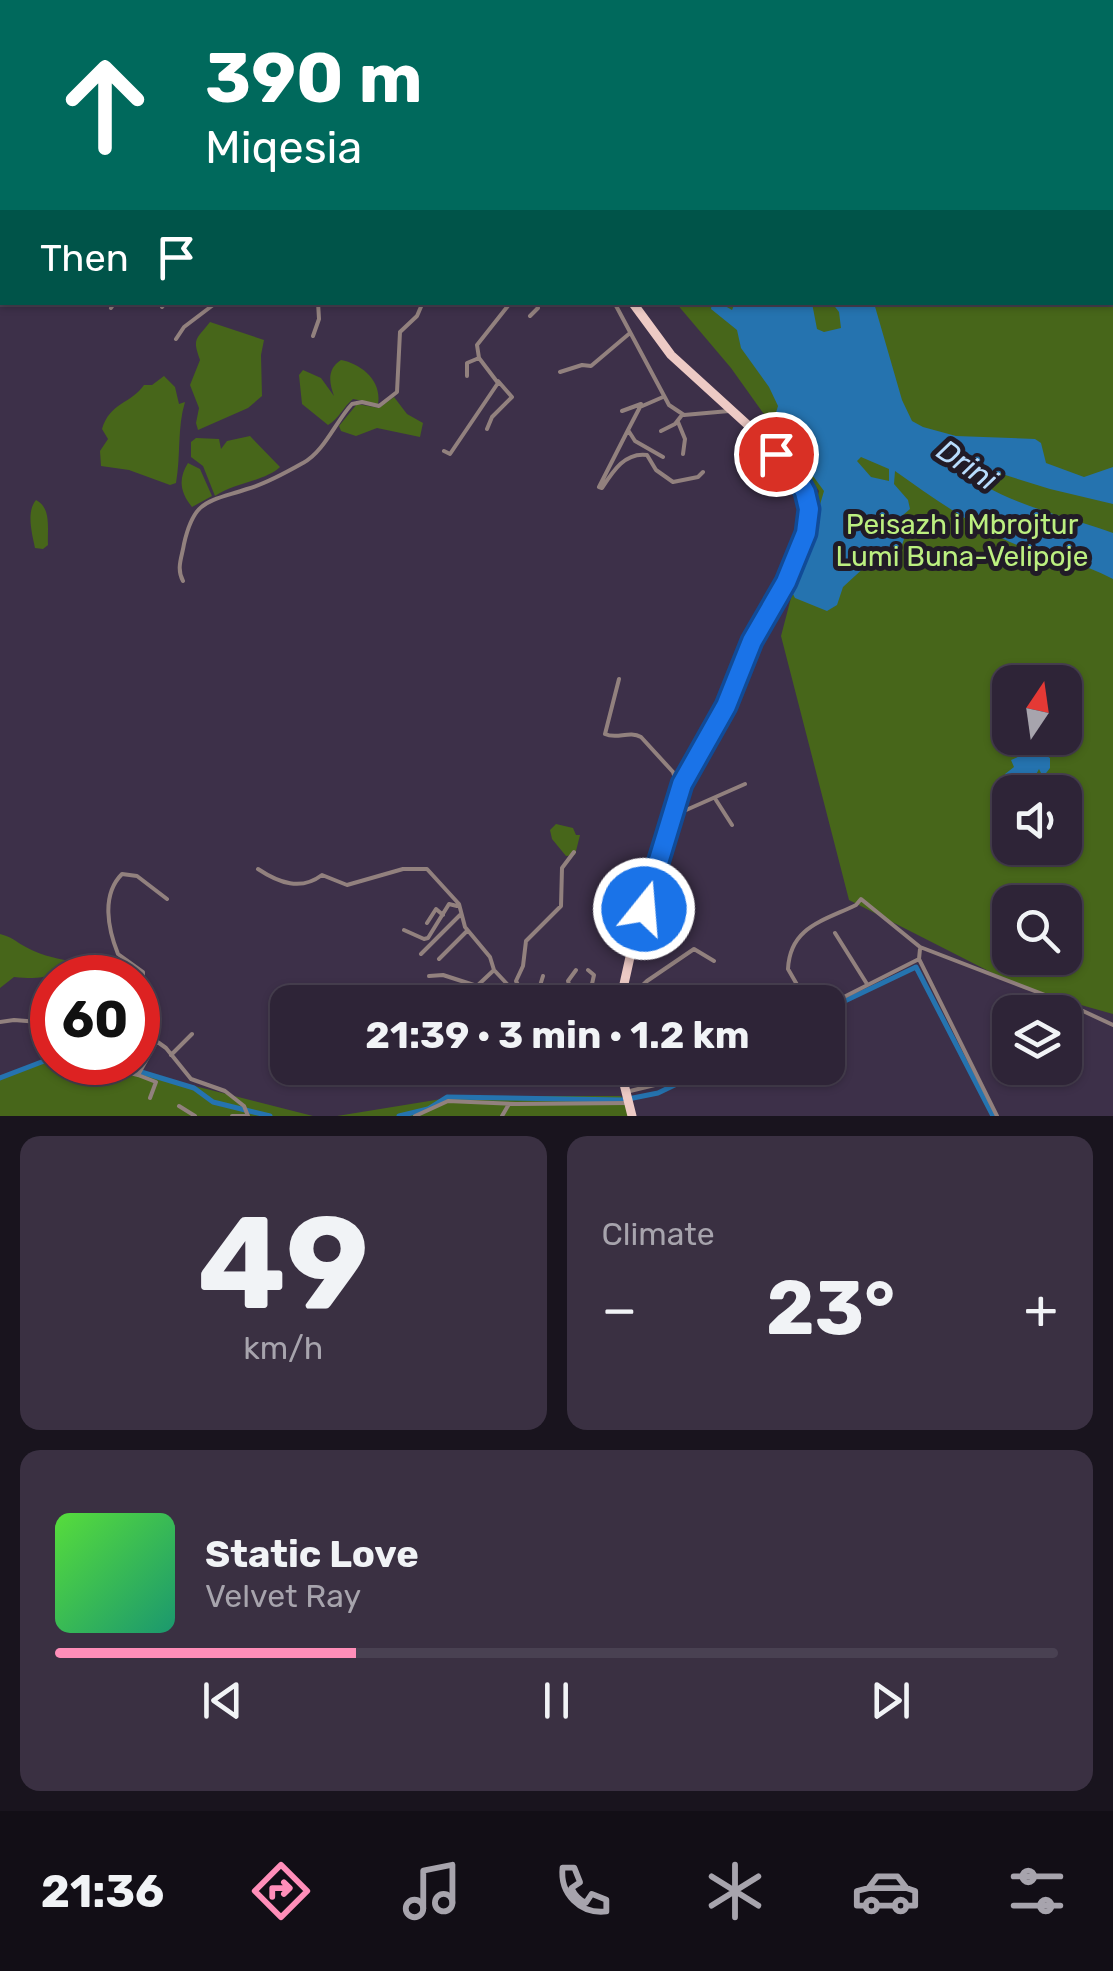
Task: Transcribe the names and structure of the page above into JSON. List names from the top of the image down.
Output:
{
  "water": ["Drini"],
  "parks": ["Peisazh i Mbrojtur Lumi Buna-Velipoje"],
  "north": "top",
  "page": {
    "turn": ["390 m", "Miqesia"],
    "then": "Then",
    "limit": "60",
    "trip": "21:39 · 3 min · 1.2 km",
    "tile": [
      ["49", "km/h"],
      "Climate"
    ],
    "heat": ["−", "23°", "+"],
    "song": ["Static Love", "Velvet Ray"],
    "tabs": "21:36"
  }
}
